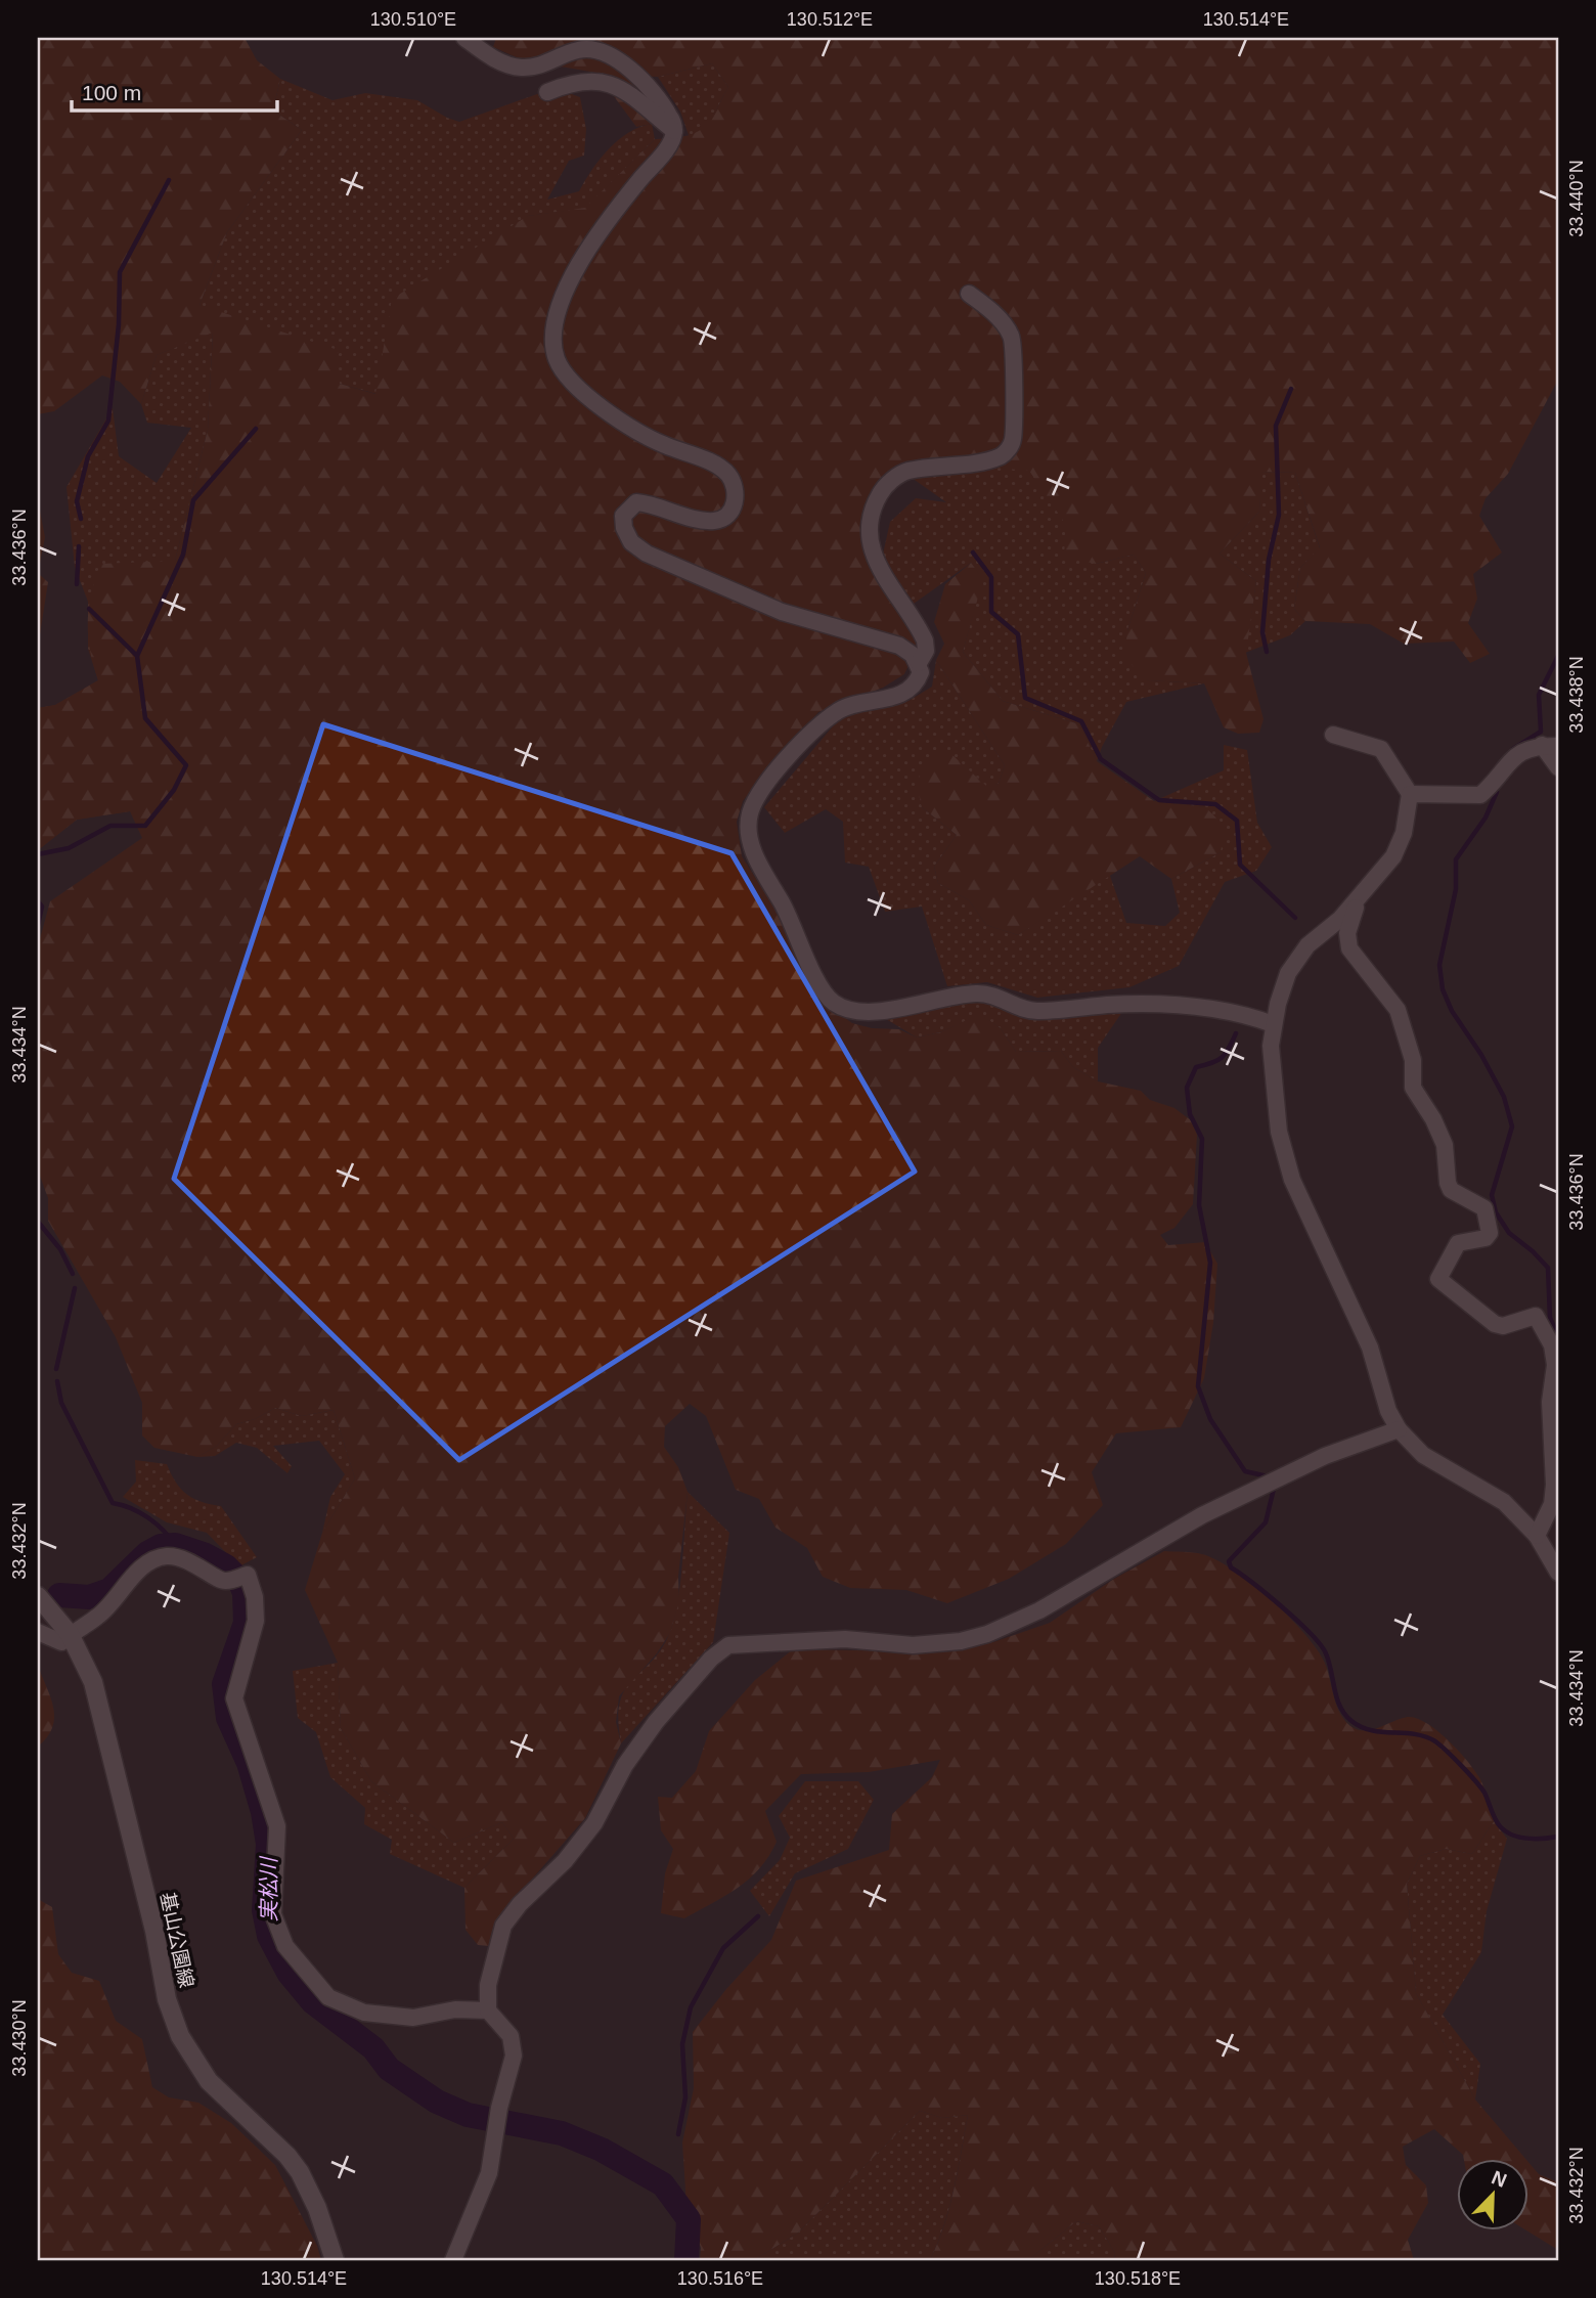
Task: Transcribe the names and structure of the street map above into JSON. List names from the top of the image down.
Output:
{
  "streets": {
    "main road": ["基山公園線"]
  },
  "water": ["実松川"],
  "scale_bar": "100 m",
  "north": "top right",
  "coordinates": [
    "130.510°E",
    "130.512°E",
    "130.514°E",
    "33.440°N",
    "33.436°N",
    "33.438°N",
    "33.434°N",
    "33.432°N",
    "33.430°N",
    "130.516°E",
    "130.518°E"
  ]
}
